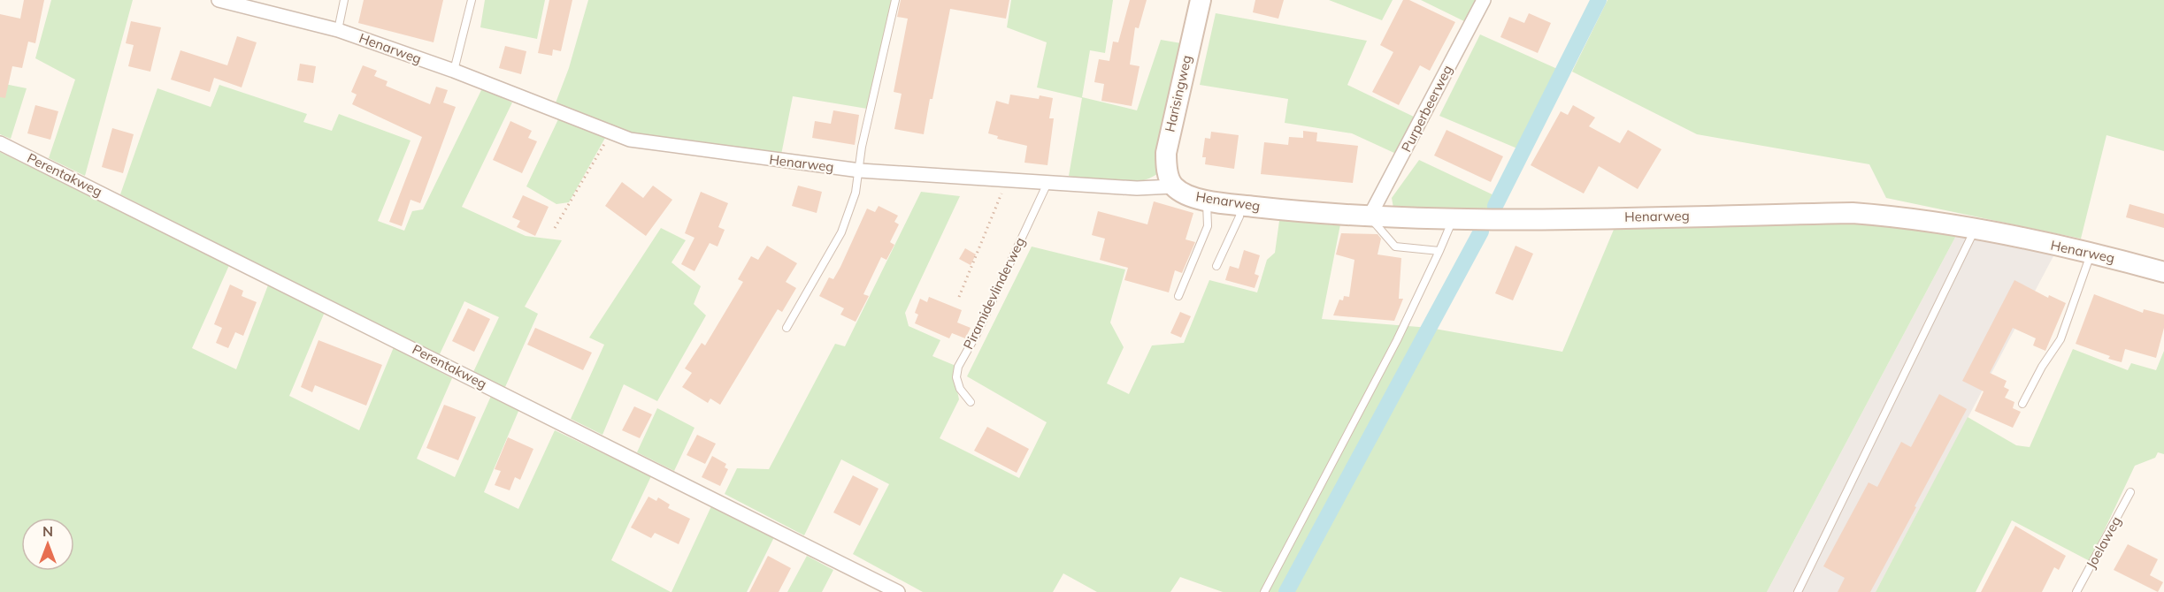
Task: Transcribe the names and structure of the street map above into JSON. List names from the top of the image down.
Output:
{
  "streets": {
    "street": [
      "Henarweg",
      "Harisingweg",
      "Purperbeerweg",
      "Perentakweg"
    ],
    "lane": ["Piramidevlinderweg", "Joelaweg"]
  },
  "crossings": [
    ["Henarweg", "Harisingweg"],
    ["Henarweg", "Purperbeerweg"],
    ["Henarweg", "Piramidevlinderweg"]
  ],
  "north": "top"
}
